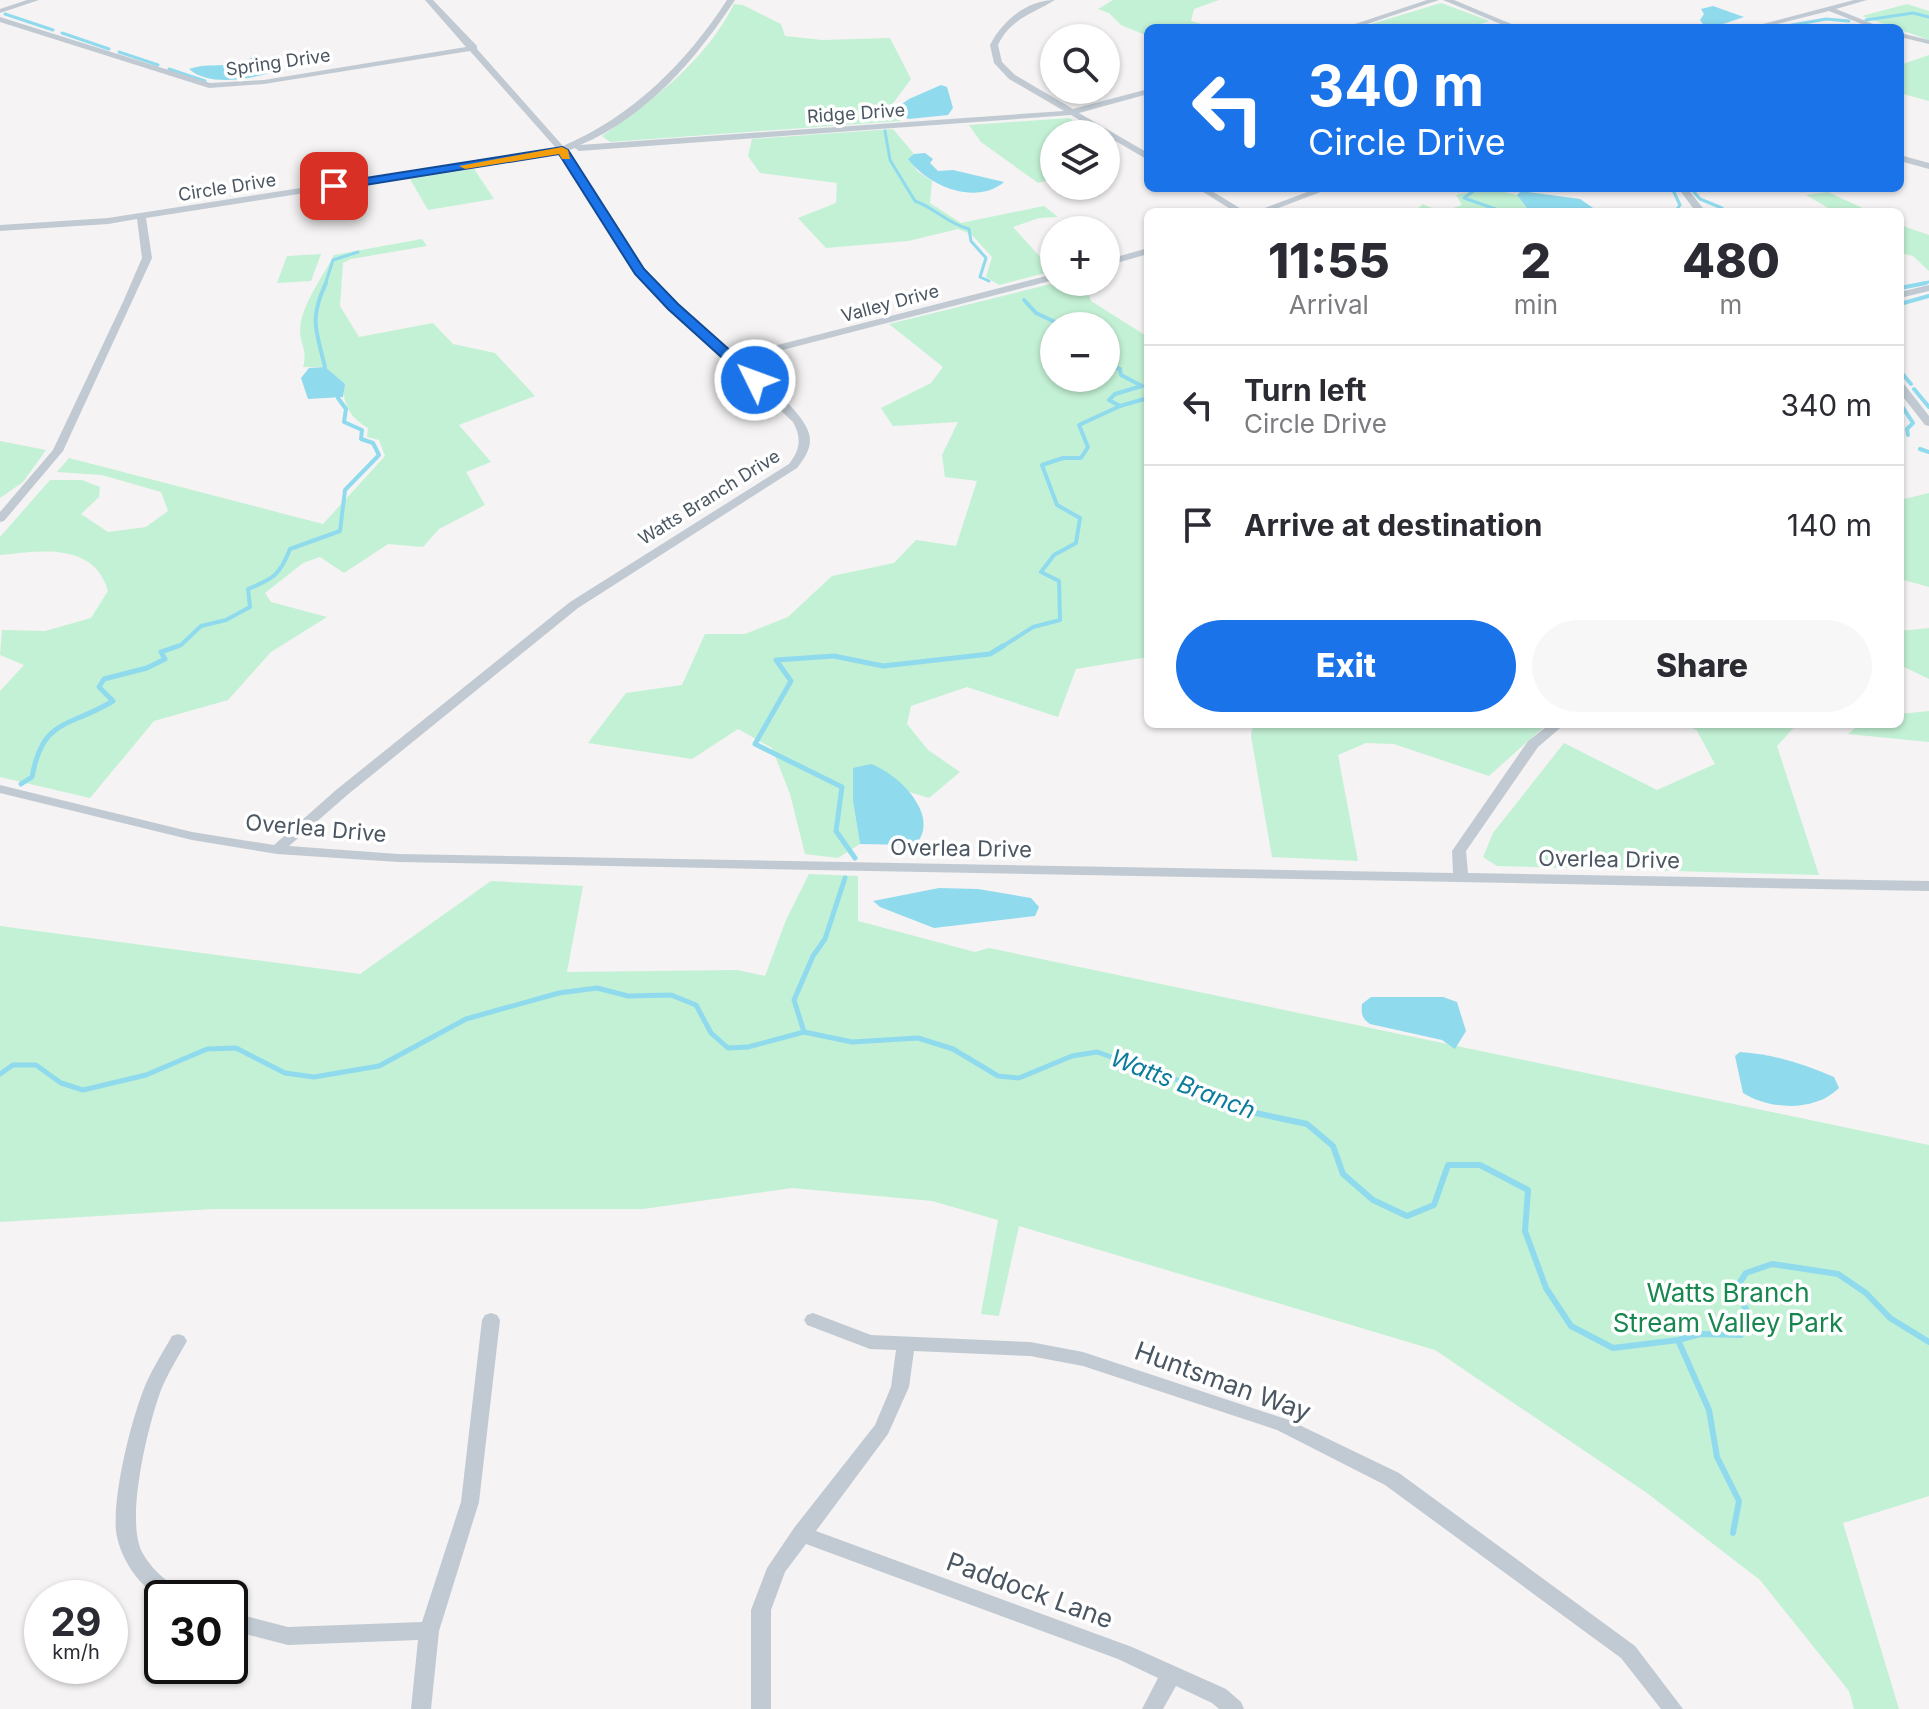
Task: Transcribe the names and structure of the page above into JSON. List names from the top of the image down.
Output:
{
  "streets": {
    "street": [
      "Spring Drive",
      "Ridge Drive",
      "Circle Drive",
      "Valley Drive",
      "Watts Branch Drive",
      "Overlea Drive",
      "Huntsman Way",
      "Paddock Lane"
    ]
  },
  "crossings": [
    ["Spring Drive", "Watts Branch Drive"],
    ["Ridge Drive", "Circle Drive"],
    ["Ridge Drive", "Watts Branch Drive"],
    ["Circle Drive", "Watts Branch Drive"],
    ["Valley Drive", "Watts Branch Drive"],
    ["Watts Branch Drive", "Overlea Drive"]
  ],
  "water": ["Watts Branch"],
  "parks": ["Watts Branch Stream Valley Park"],
  "page": {
    "map_buttons": ["+", "−"],
    "turn": ["340 m", "Circle Drive"],
    "eta": [
      "11:55",
      "Arrival",
      "2",
      "min",
      "480",
      "m"
    ],
    "list": [
      {
        "name": "Turn left",
        "note": "Circle Drive",
        "value": "340 m"
      },
      {
        "name": "Arrive at destination",
        "value": "140 m"
      }
    ],
    "buttons": ["Exit", "Share"],
    "speed": "29 km/h",
    "limit": "30"
  }
}
